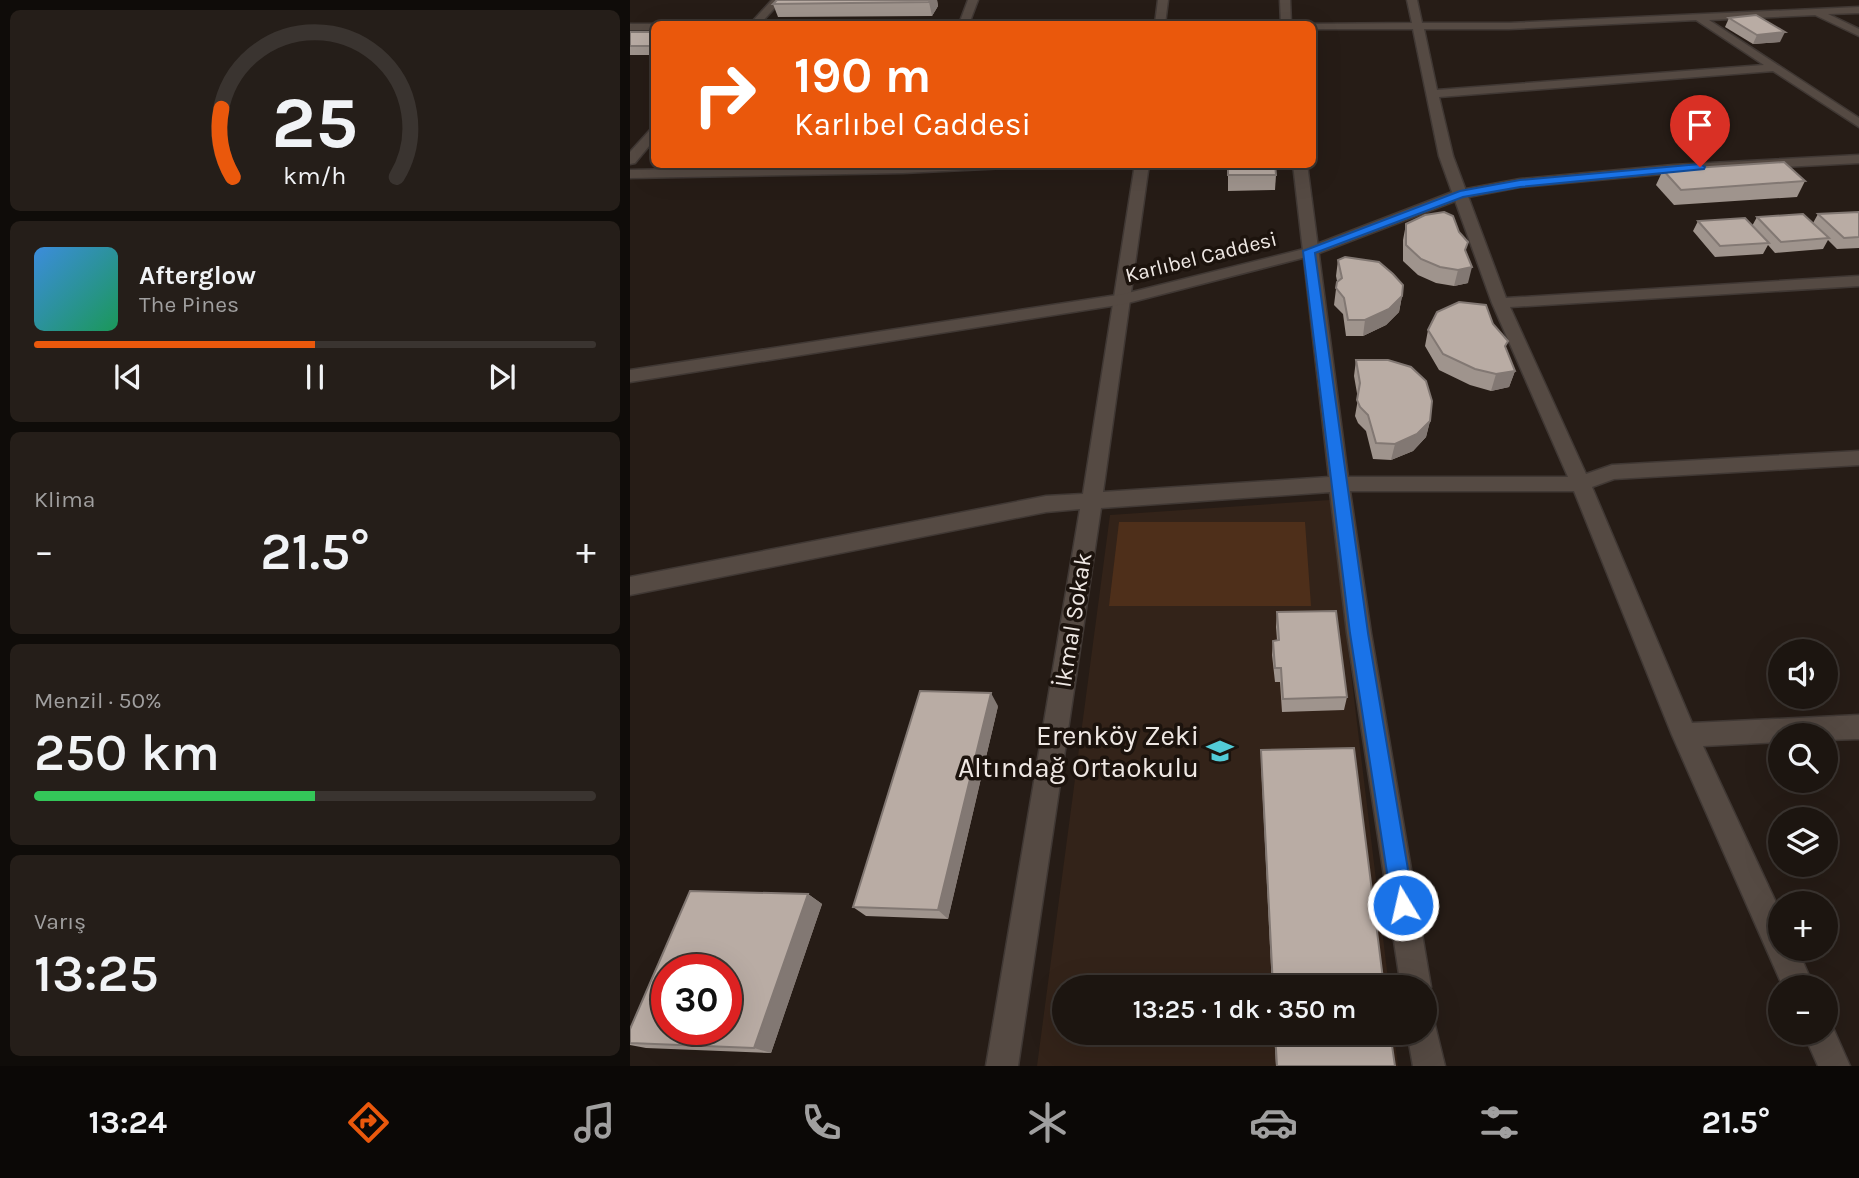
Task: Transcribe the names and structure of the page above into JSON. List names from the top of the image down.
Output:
{
  "streets": {
    "street": ["Karlıbel Caddesi", "İkmal Sokak"]
  },
  "crossings": [
    ["Karlıbel Caddesi", "İkmal Sokak"]
  ],
  "places": {
    "school or university": ["Erenköy Zeki Altındağ Ortaokulu"]
  },
  "page": {
    "turn": ["190 m", "Karlıbel Caddesi"],
    "song": ["Afterglow", "The Pines"],
    "tile": [
      "Klima",
      ["Menzil · 50%", "250 km"],
      ["Varış", "13:25"]
    ],
    "heat": ["−", "21.5°", "+"],
    "map_buttons": ["+", "−"],
    "limit": "30",
    "trip": "13:25 · 1 dk · 350 m",
    "tabs": ["13:24", "21.5°"],
    "gauge": ["25", "km/h"]
  }
}
